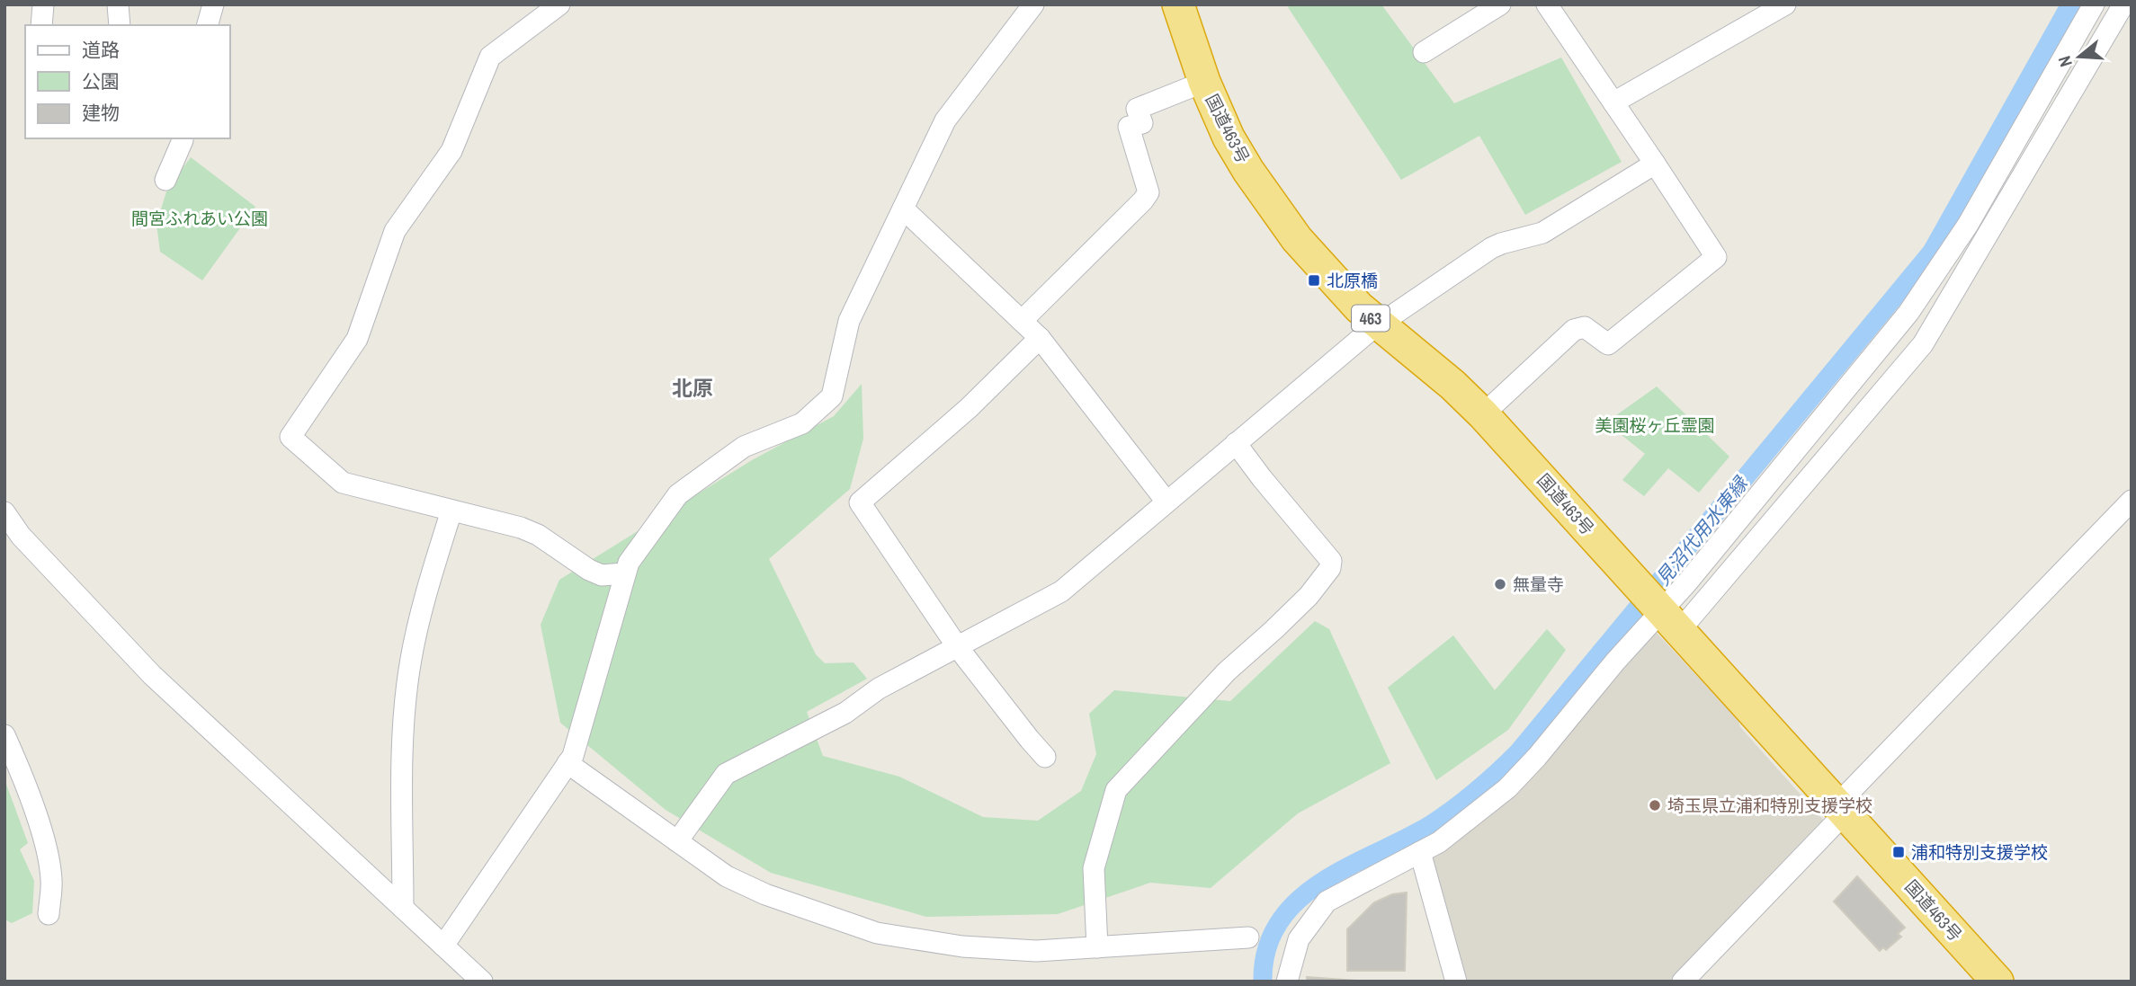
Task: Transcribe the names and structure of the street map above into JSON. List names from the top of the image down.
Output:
{
  "streets": {
    "highway": ["国道463号", "463"]
  },
  "districts": ["北原"],
  "water": ["見沼代用水東縁"],
  "parks": ["間宮ふれあい公園", "美園桜ヶ丘霊園"],
  "places": {
    "transit": ["北原橋", "浦和特別支援学校"],
    "other": ["無量寺", "埼玉県立浦和特別支援学校"]
  },
  "legend": ["道路", "公園", "建物"],
  "north": "left"
}
